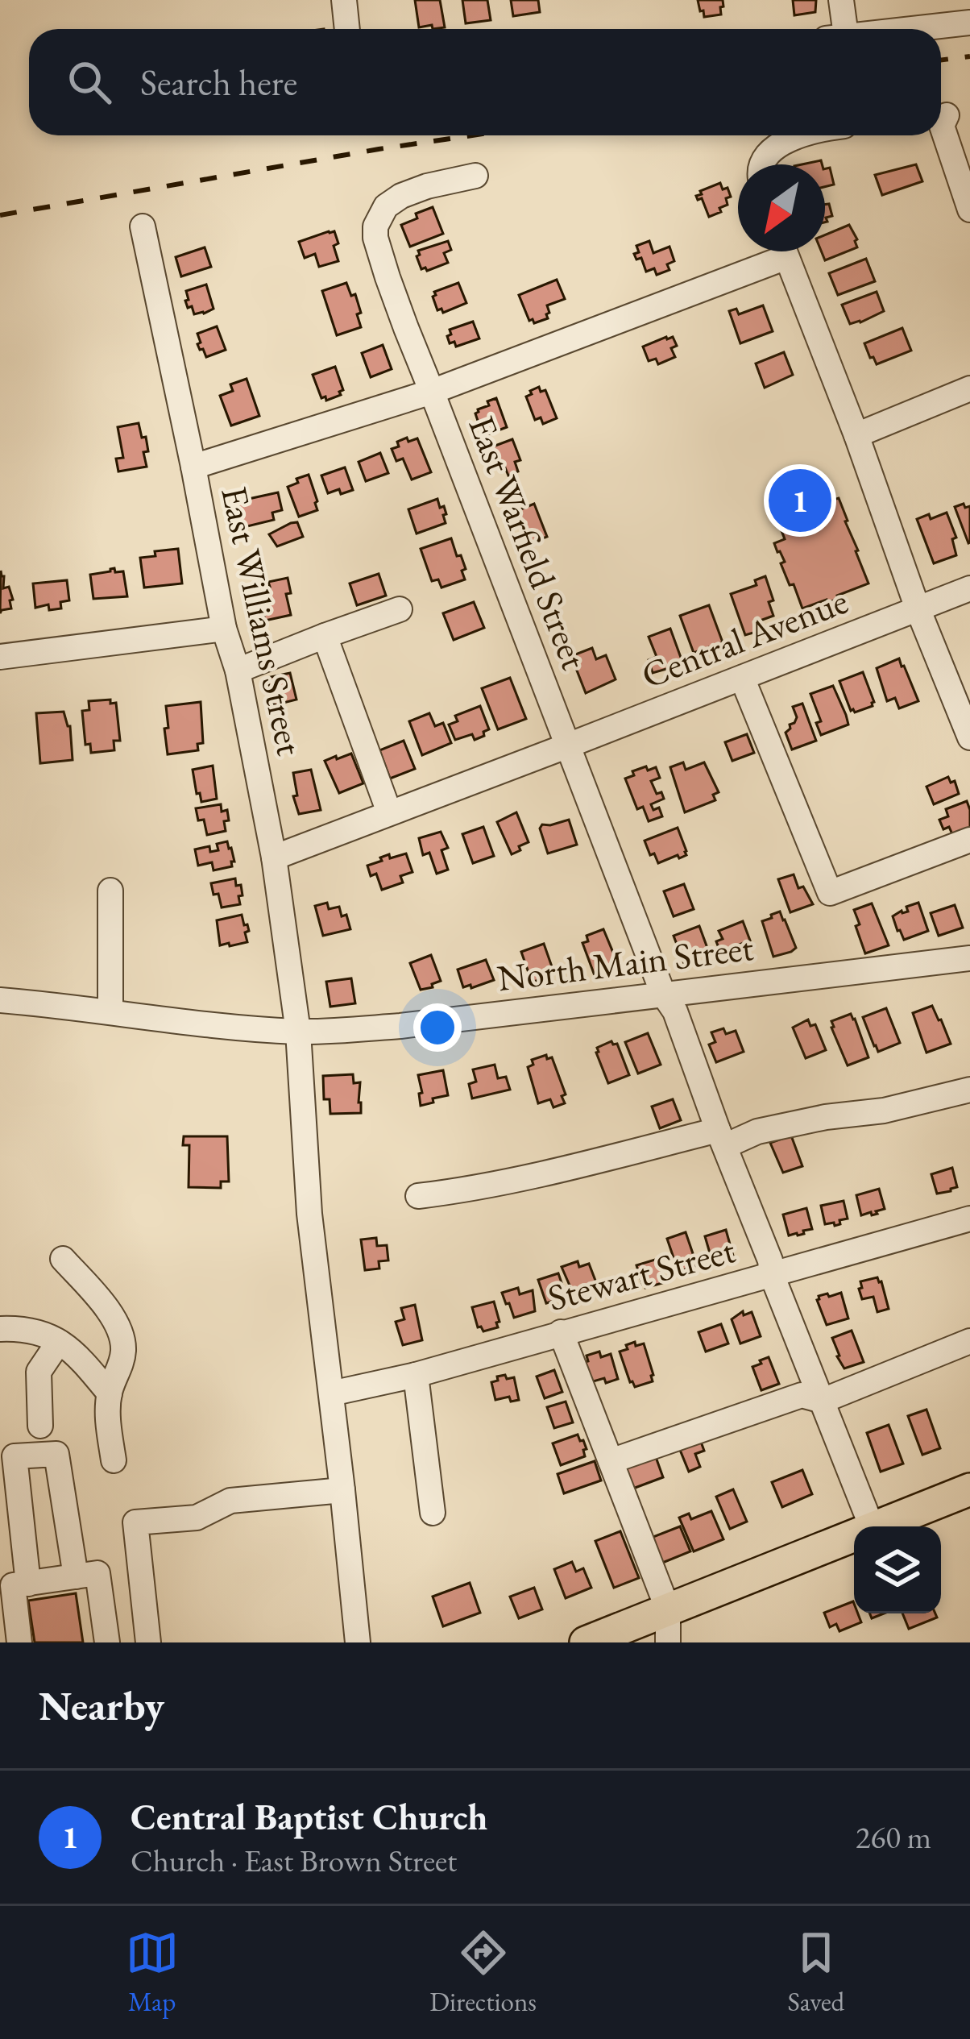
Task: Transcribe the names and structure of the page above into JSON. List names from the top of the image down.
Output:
{
  "streets": {
    "street": [
      "East Warfield Street",
      "East Williams Street",
      "Central Avenue",
      "North Main Street",
      "Stewart Street"
    ]
  },
  "crossings": [
    ["East Warfield Street", "Central Avenue"],
    ["East Warfield Street", "North Main Street"],
    ["East Warfield Street", "Stewart Street"],
    ["East Williams Street", "Central Avenue"],
    ["East Williams Street", "North Main Street"],
    ["East Williams Street", "Stewart Street"]
  ],
  "north": "bottom left",
  "page": {
    "search": "Search here",
    "pins": "1",
    "heading": "Nearby",
    "list": [
      {
        "mark": "1",
        "name": "Central Baptist Church",
        "note": "Church · East Brown Street",
        "value": "260 m"
      }
    ],
    "nav": ["Map", "Directions", "Saved"]
  }
}
